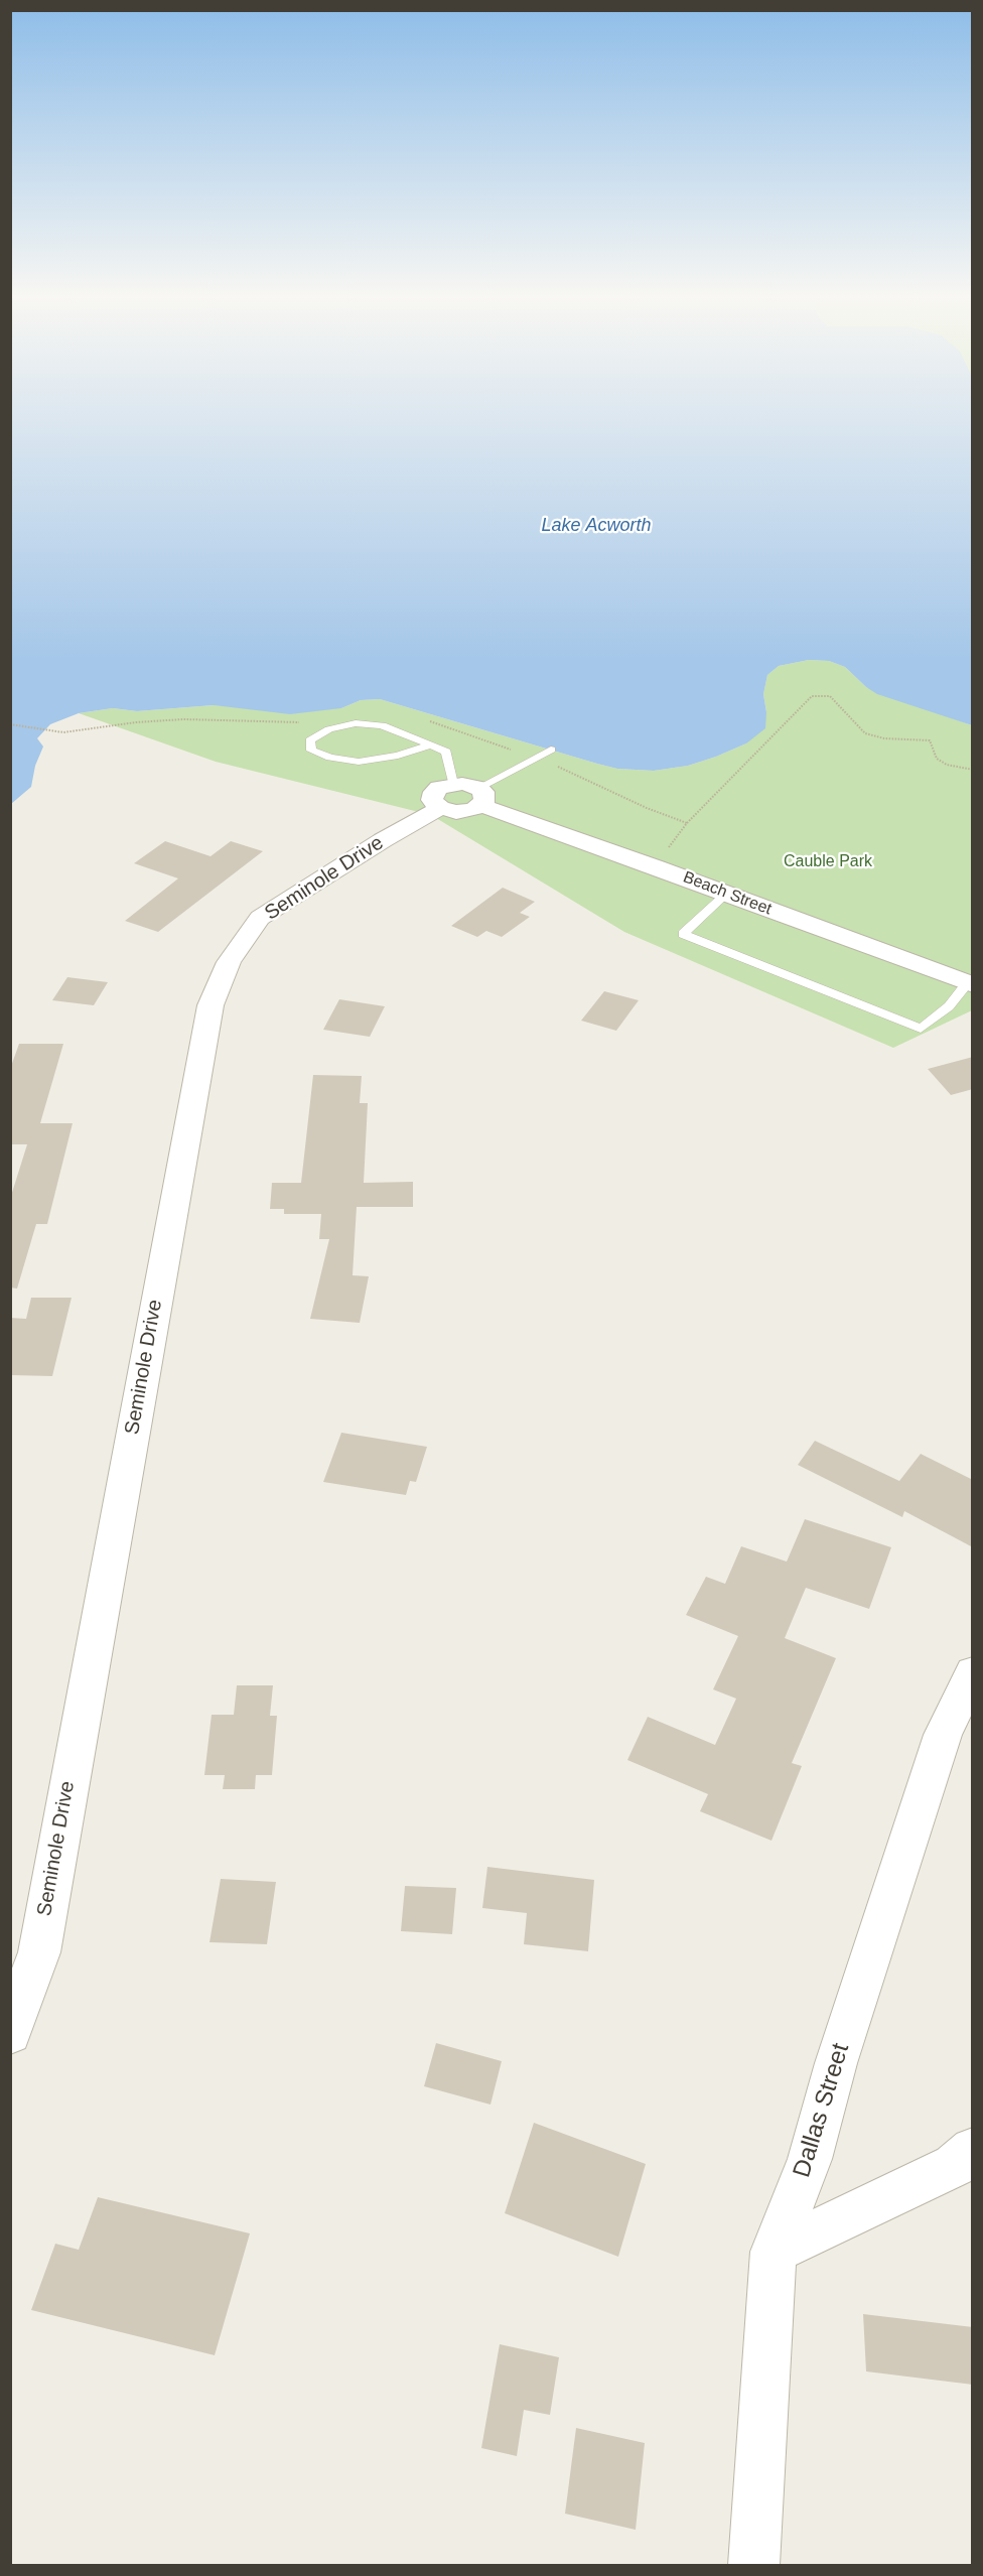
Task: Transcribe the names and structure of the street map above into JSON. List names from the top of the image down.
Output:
{
  "streets": {
    "street": ["Seminole Drive", "Beach Street", "Dallas Street"]
  },
  "water": ["Lake Acworth"],
  "parks": ["Cauble Park"]
}
